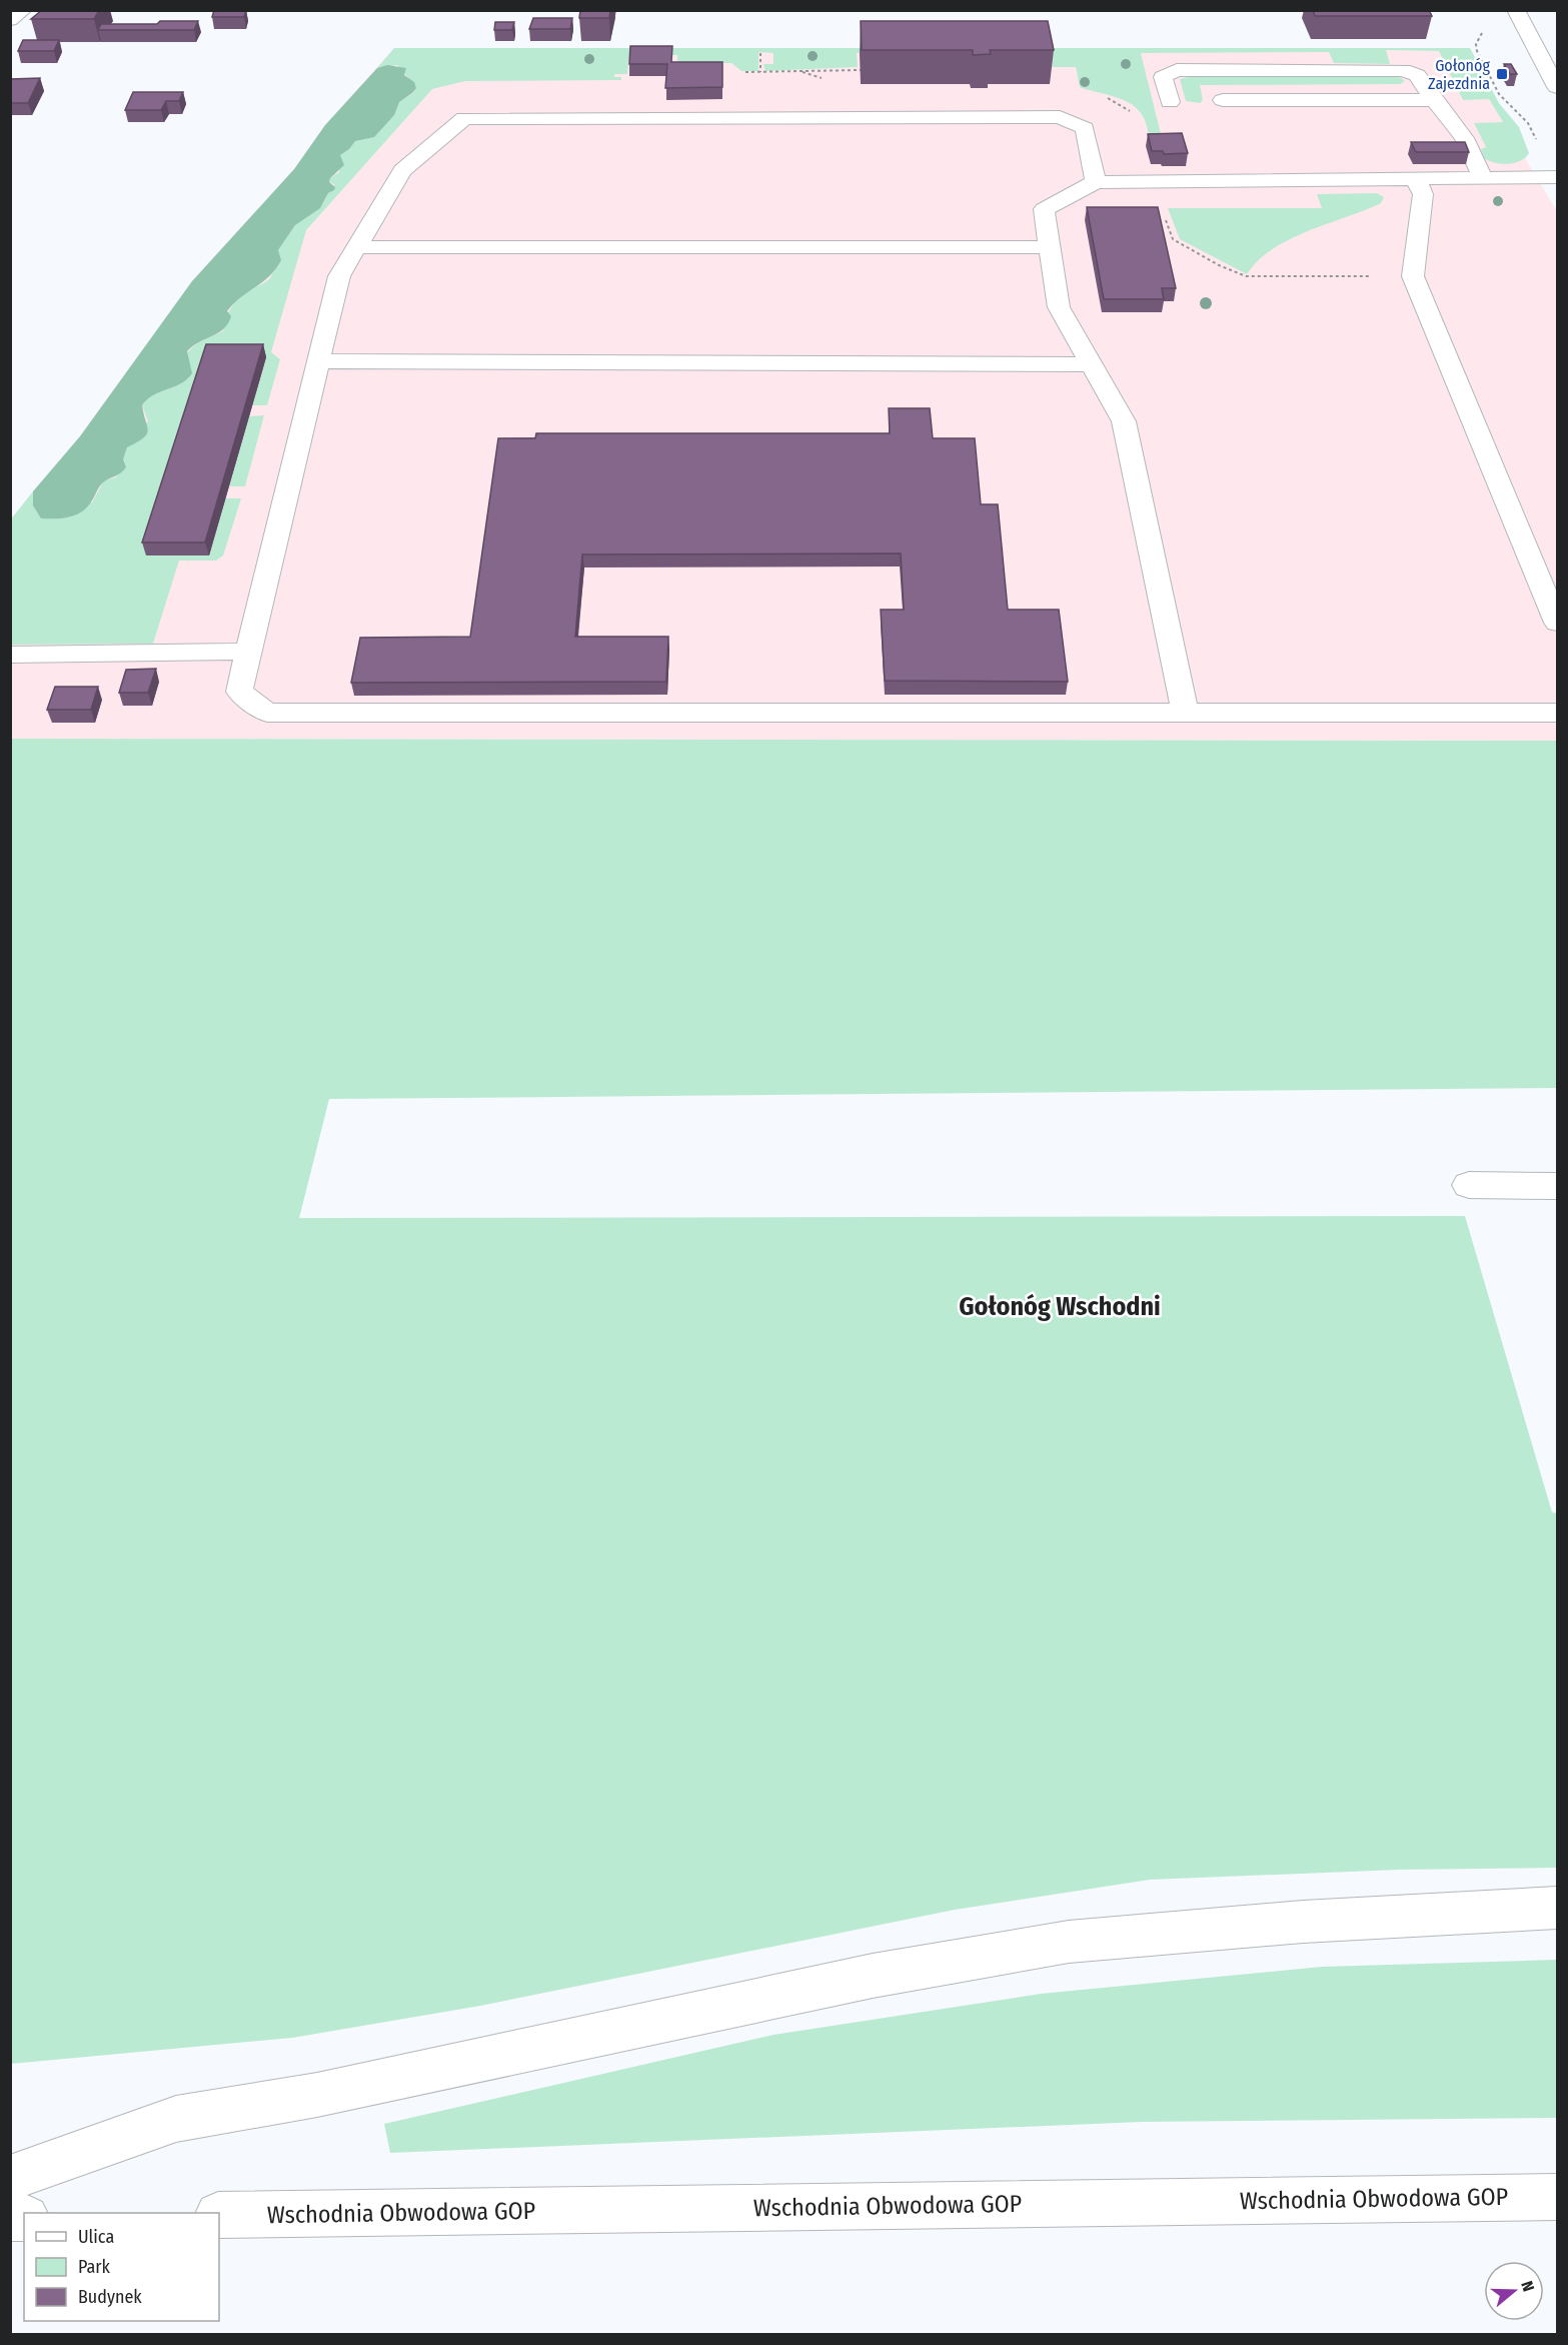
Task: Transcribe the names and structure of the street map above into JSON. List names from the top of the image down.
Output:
{
  "streets": {
    "main road": ["Wschodnia Obwodowa GOP"]
  },
  "districts": ["Gołonóg Wschodni"],
  "places": {
    "transit": ["Gołonóg Zajezdnia"]
  },
  "legend": ["Ulica", "Park", "Budynek"],
  "north": "right"
}
